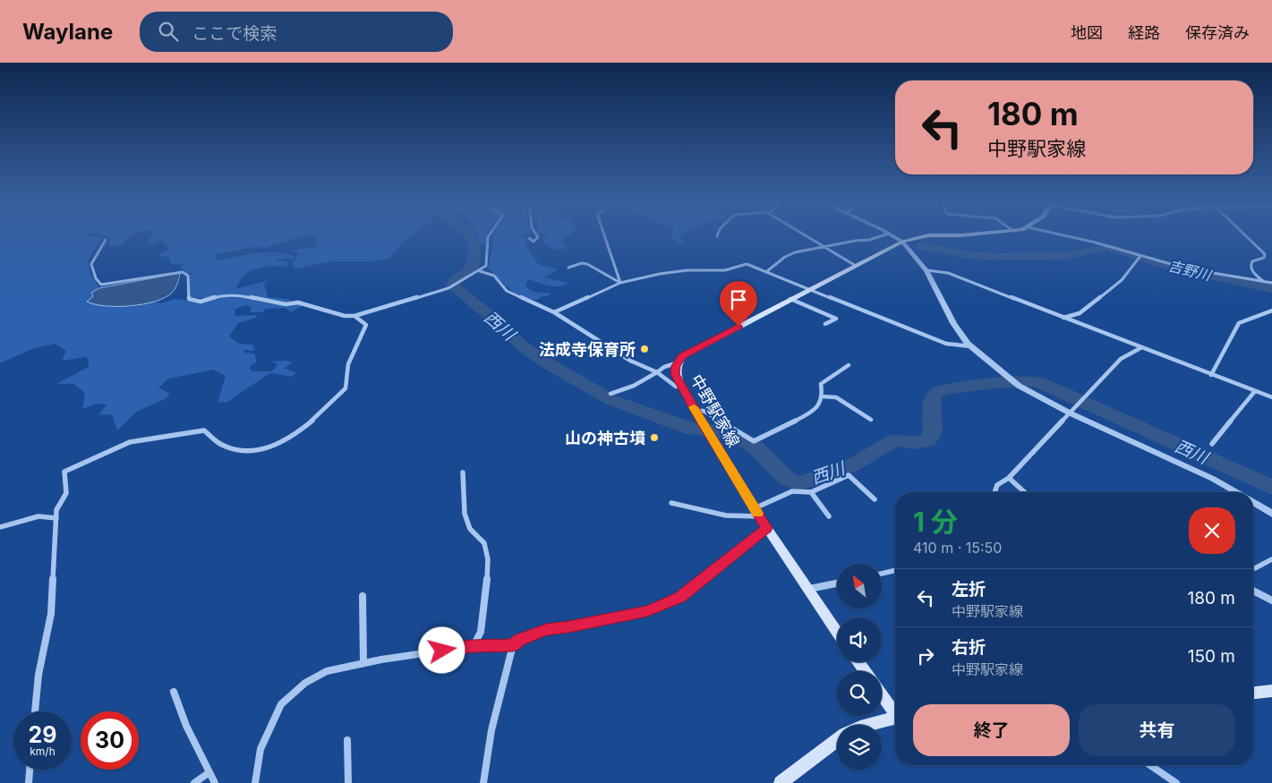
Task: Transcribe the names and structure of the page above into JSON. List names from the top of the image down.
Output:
{
  "streets": {
    "main road": ["中野駅家線"]
  },
  "water": ["吉野川", "西川"],
  "places": ["法成寺保育所", "山の神古墳"],
  "north": "top left",
  "page": {
    "header": "Waylane",
    "search": "ここで検索",
    "nav": ["地図", "経路", "保存済み"],
    "turn": ["180 m", "中野駅家線"],
    "heading": ["1 分", "410 m · 15:50"],
    "list": [
      {
        "name": "左折",
        "note": "中野駅家線",
        "value": "180 m"
      },
      {
        "name": "右折",
        "note": "中野駅家線",
        "value": "150 m"
      }
    ],
    "buttons": ["終了", "共有"],
    "speed": "29 km/h",
    "limit": "30"
  }
}
